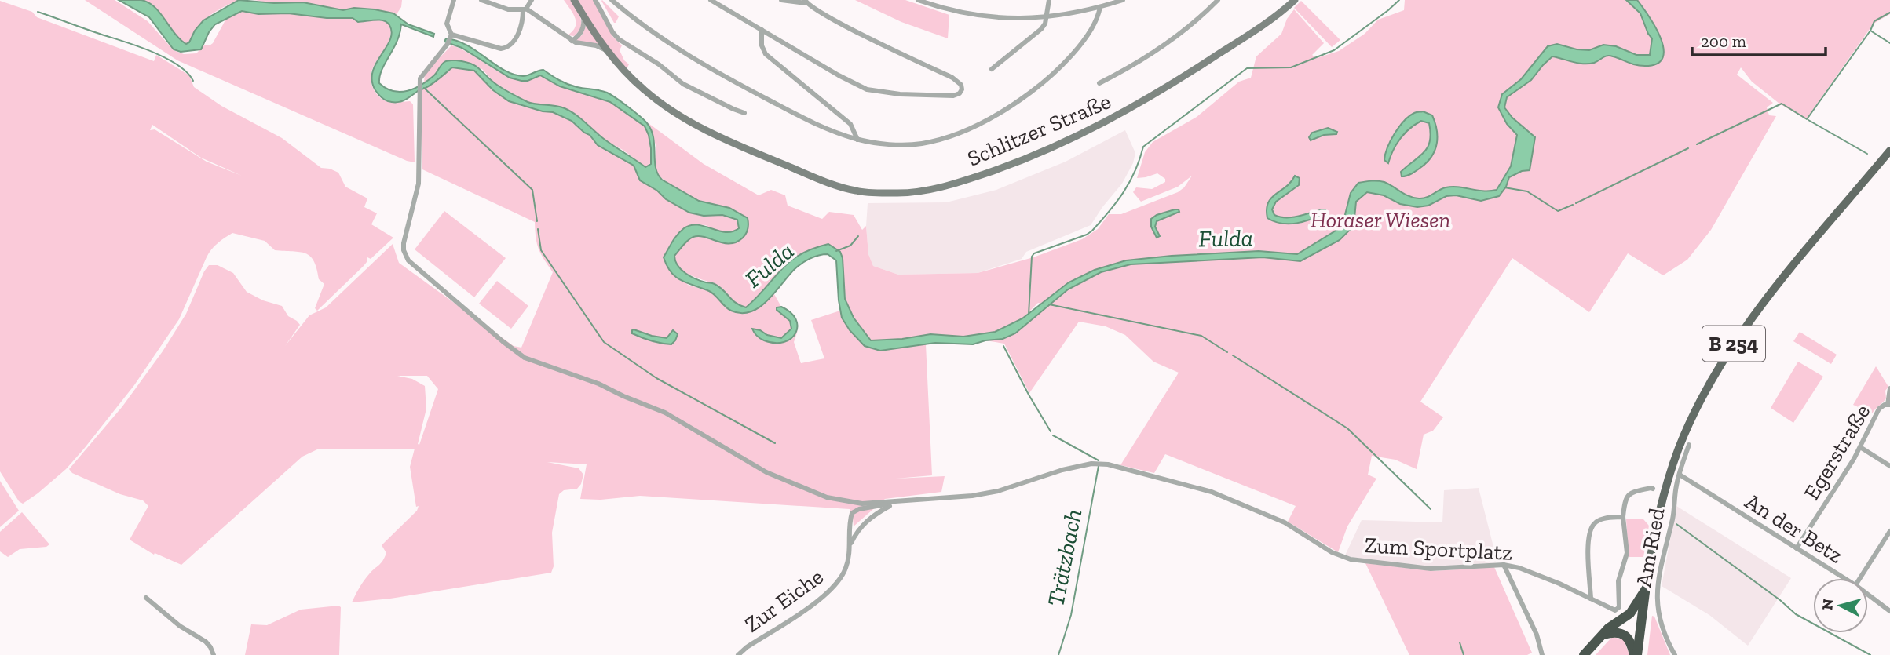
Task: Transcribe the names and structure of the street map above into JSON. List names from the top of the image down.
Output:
{
  "streets": {
    "highway": ["B 254"],
    "main road": ["Schlitzer Straße"],
    "street": [
      "Egerstraße",
      "An der Betz",
      "Am Ried",
      "Zum Sportplatz",
      "Zur Eiche"
    ]
  },
  "crossings": [
    ["Egerstraße", "An der Betz"],
    ["An der Betz", "Am Ried"],
    ["Zum Sportplatz", "Zur Eiche"]
  ],
  "water": ["Fulda", "Trätzbach"],
  "parks": ["Horaser Wiesen"],
  "scale_bar": "200 m",
  "north": "left"
}
